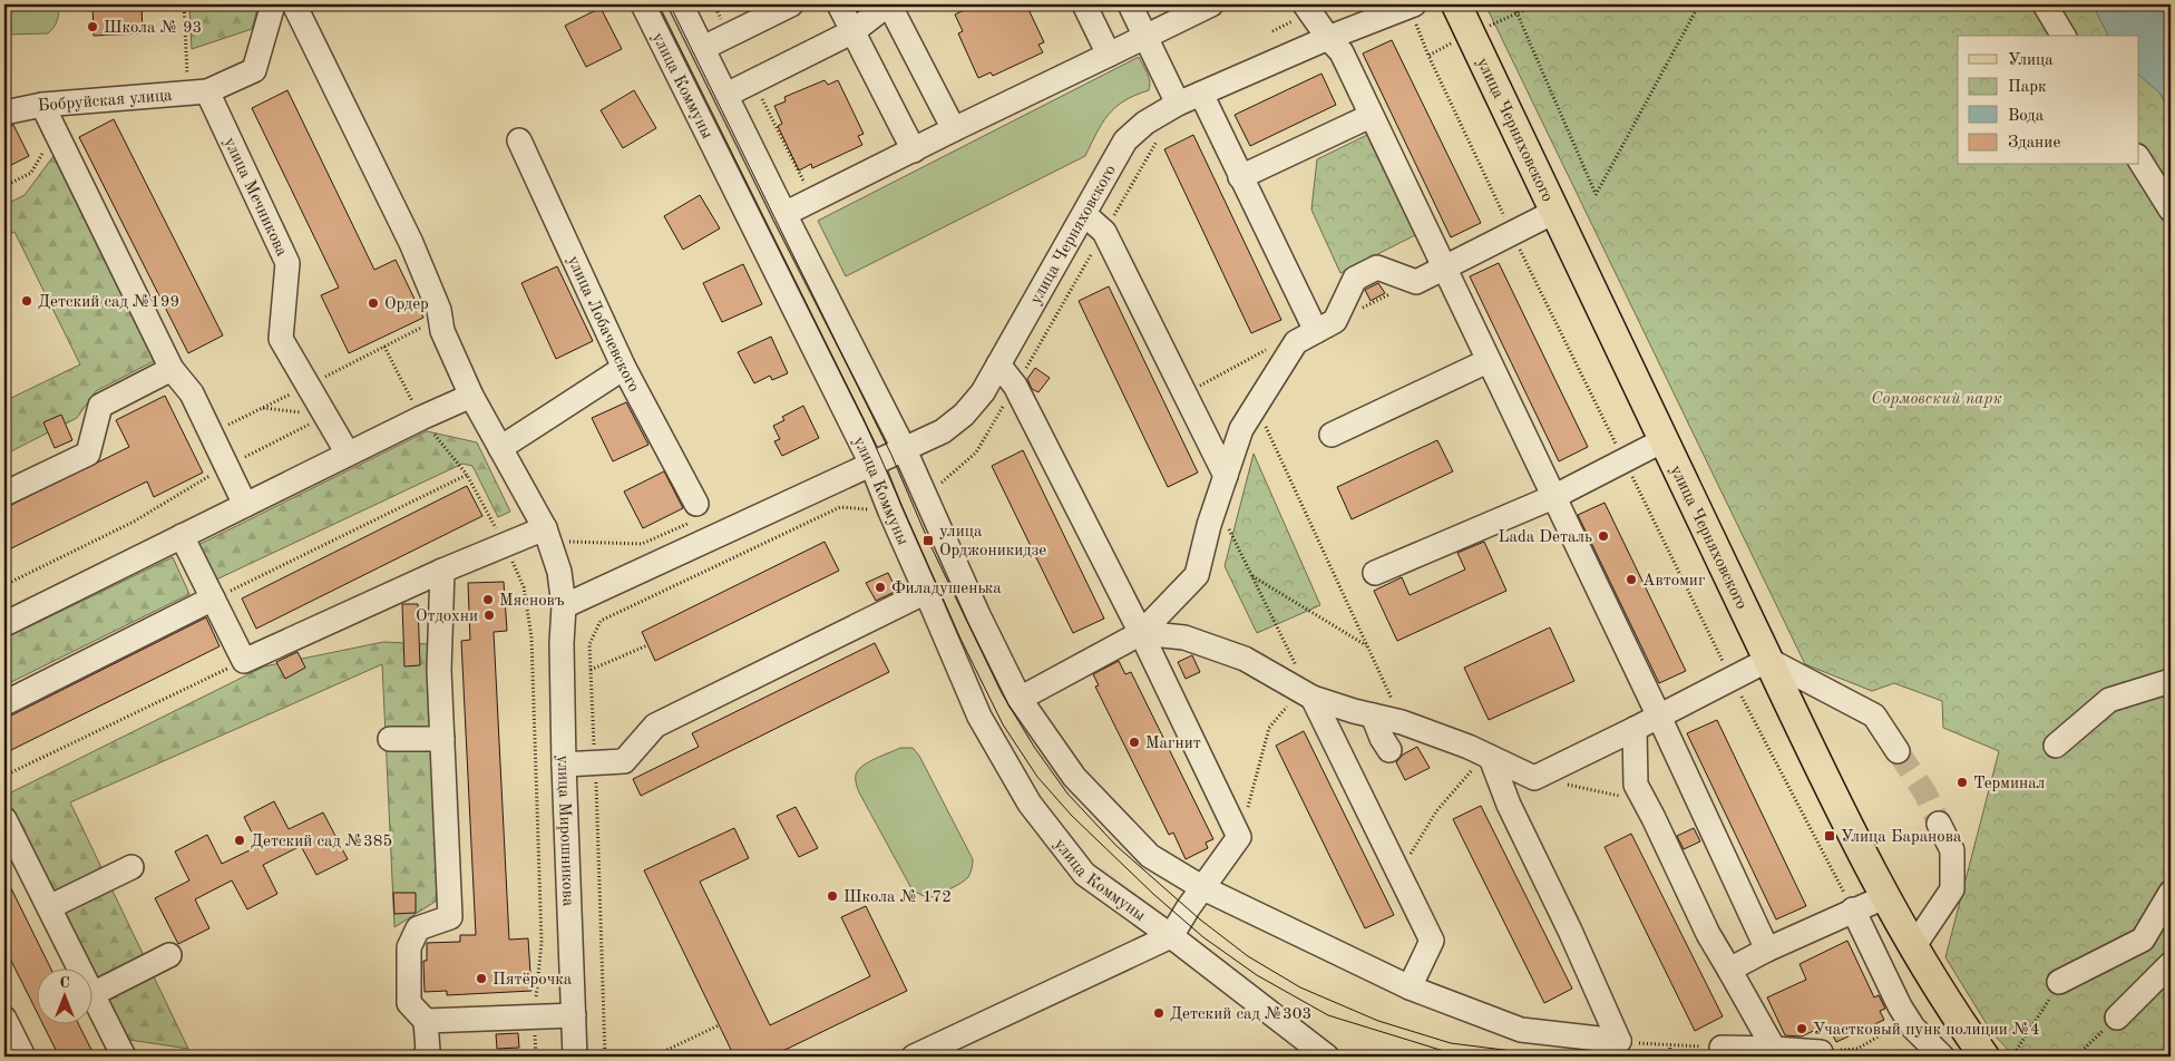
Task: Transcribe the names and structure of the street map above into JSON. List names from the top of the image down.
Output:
{
  "streets": {
    "main road": ["улица Черняховского"],
    "street": [
      "улица Коммуны",
      "Бобруйская улица",
      "улица Мечникова",
      "улица Лобачевского",
      "улица Мирошникова"
    ]
  },
  "crossings": [
    ["улица Коммуны", "улица Черняховского"],
    ["Бобруйская улица", "улица Мечникова"]
  ],
  "parks": ["Сормовский парк"],
  "places": {
    "other": [
      "Школа № 93",
      "Детский сад №199",
      "Ордер",
      "Lada Dеталь",
      "Автомиг",
      "Филадушенька",
      "Мясновъ",
      "Отдохни",
      "Магнит",
      "Терминал",
      "Детский сад №385",
      "Школа № 172",
      "Пятёрочка",
      "Детский сад №303",
      "Участковый пунк полиции №4"
    ],
    "transit": ["улица Орджоникидзе", "Улица Баранова"]
  },
  "legend": [
    "Улица",
    "Парк",
    "Вода",
    "Здание"
  ],
  "north": "top"
}
